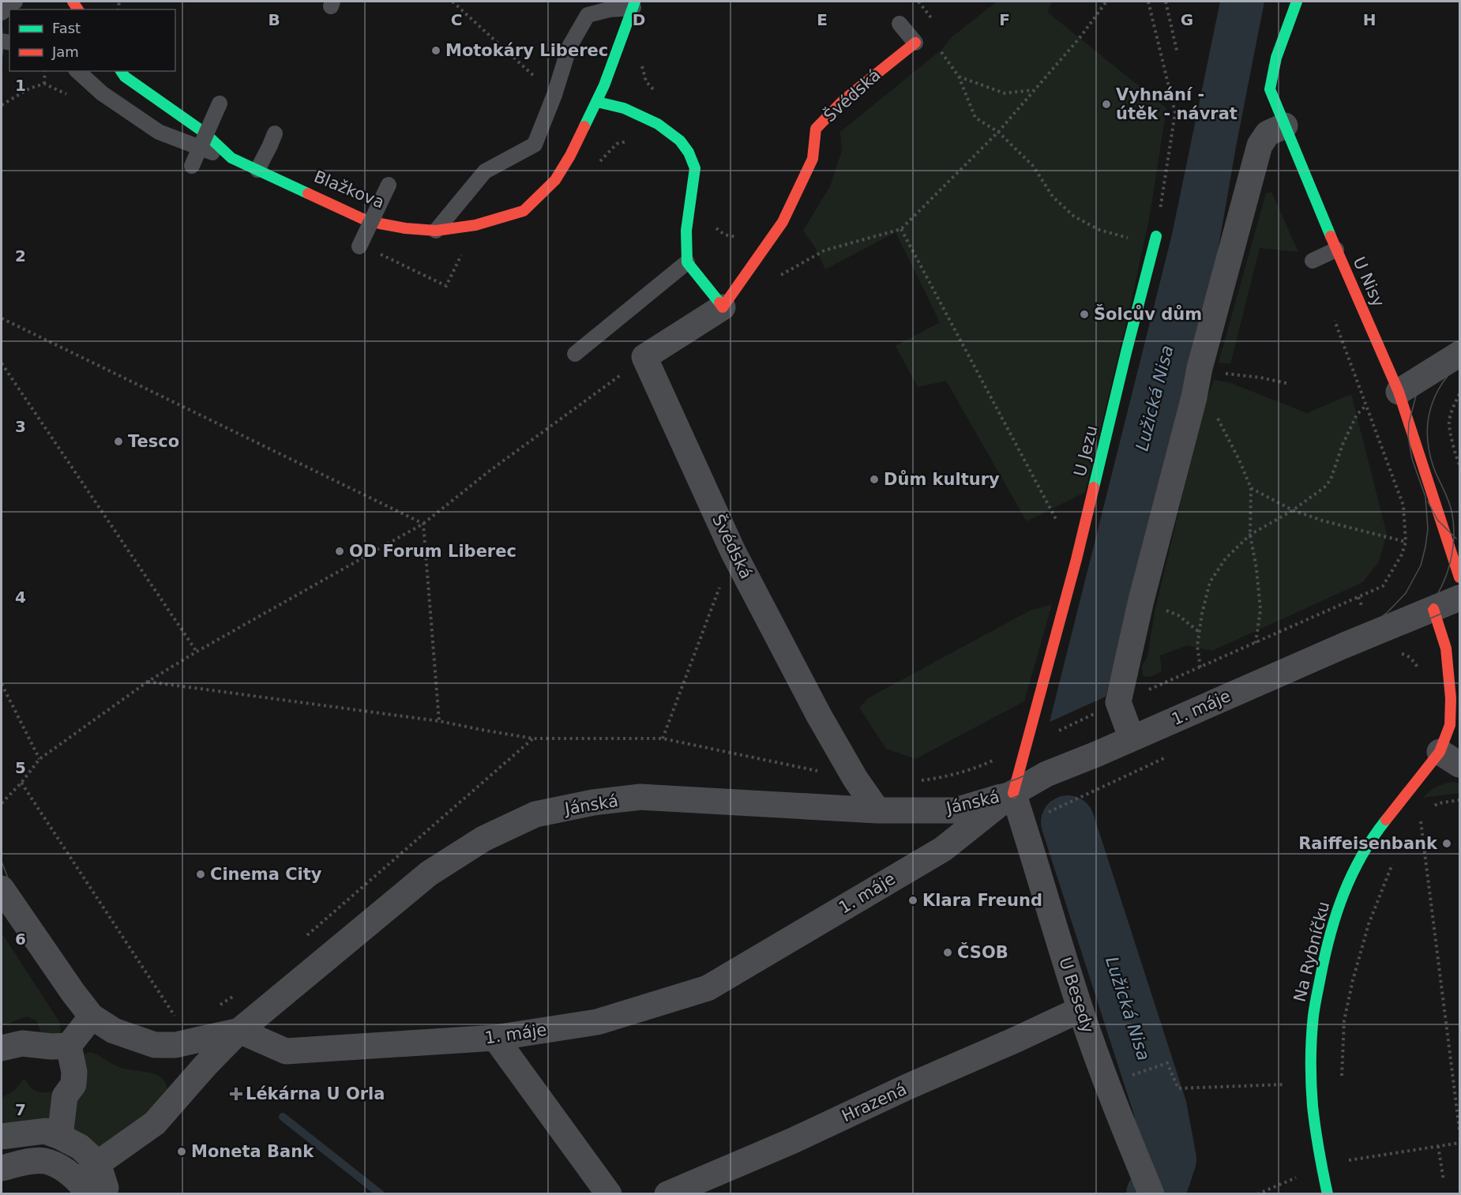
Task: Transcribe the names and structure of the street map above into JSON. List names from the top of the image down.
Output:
{
  "streets": {
    "street": [
      "Švédská",
      "Blažkova",
      "U Nisy",
      "U Jezu",
      "1. máje",
      "Jánská",
      "Na Rybníčku",
      "U Besedy",
      "Hrazená"
    ]
  },
  "crossings": [
    ["Švédská", "Jánská"],
    ["U Jezu", "1. máje"],
    ["U Jezu", "Jánská"],
    ["U Jezu", "U Besedy"],
    ["1. máje", "Jánská"],
    ["1. máje", "Na Rybníčku"],
    ["1. máje", "U Besedy"],
    ["Jánská", "U Besedy"],
    ["U Besedy", "Hrazená"]
  ],
  "water": ["Lužická Nisa"],
  "places": {
    "other": [
      "Motokáry Liberec",
      "Vyhnání - útěk - návrat",
      "Šolcův dům",
      "Tesco",
      "Dům kultury",
      "OD Forum Liberec",
      "Raiffeisenbank",
      "Cinema City",
      "Klara Freund",
      "ČSOB",
      "Moneta Bank"
    ],
    "health": ["Lékárna U Orla"]
  },
  "legend": ["Fast", "Jam"],
  "grid": {
    "columns": [
      "B",
      "C",
      "D",
      "E",
      "F",
      "G",
      "H"
    ],
    "rows": [
      "1",
      "2",
      "3",
      "4",
      "5",
      "6",
      "7"
    ]
  }
}
